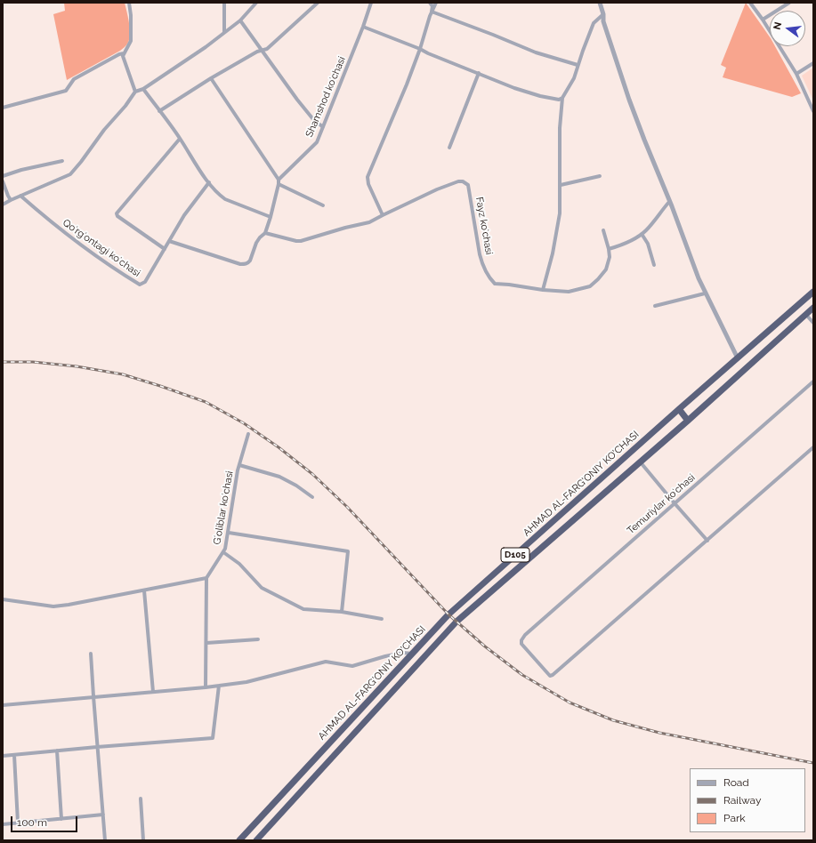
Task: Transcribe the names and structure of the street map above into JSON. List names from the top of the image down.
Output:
{
  "streets": {
    "highway": ["AHMAD AL-FARG'ONIY KO'CHASI", "D105"],
    "street": [
      "Shamshod koʻchasi",
      "Fayz koʻchasi",
      "Qoʻrgʻontagi koʻchasi",
      "Temuriylar koʻchasi",
      "Gʻoliblar koʻchasi"
    ]
  },
  "legend": ["Road", "Railway", "Park"],
  "scale_bar": "100 m",
  "north": "left"
}
